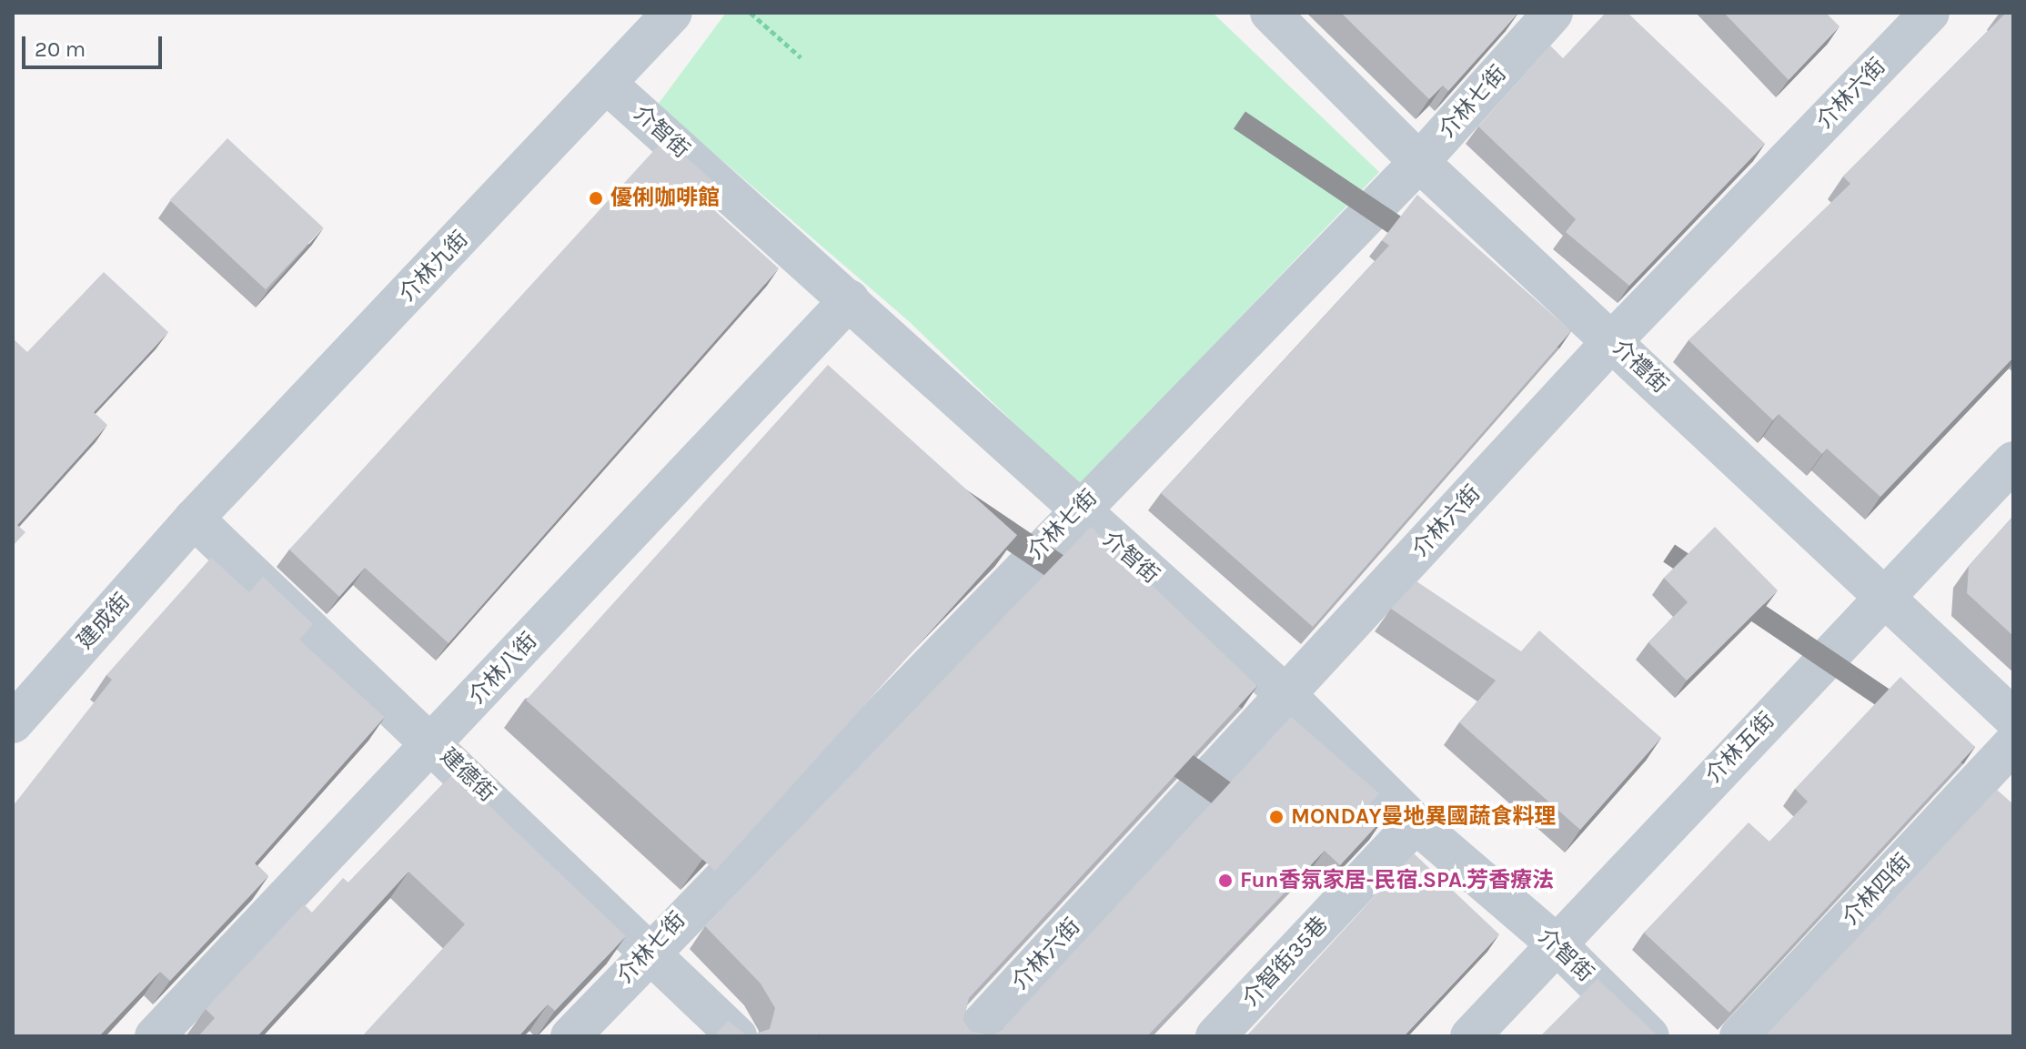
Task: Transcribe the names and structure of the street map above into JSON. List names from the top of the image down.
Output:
{
  "streets": {
    "street": [
      "介林六街",
      "介林七街",
      "介智街",
      "介林九街",
      "介禮街",
      "建成街",
      "介林八街",
      "介林五街",
      "建德街",
      "介林四街",
      "介智街35巷"
    ]
  },
  "crossings": [
    ["介林六街", "介智街"],
    ["介林六街", "介禮街"],
    ["介林七街", "介智街"],
    ["介林七街", "介禮街"],
    ["介林七街", "建德街"],
    ["介智街", "介林九街"],
    ["介智街", "介林八街"],
    ["介智街", "介林五街"],
    ["介智街", "介智街35巷"],
    ["介林九街", "建成街"],
    ["介林九街", "建德街"],
    ["介禮街", "介林五街"],
    ["建成街", "建德街"],
    ["介林八街", "建德街"]
  ],
  "places": ["優俐咖啡館", "MONDAY曼地異國蔬食料理", "Fun香氛家居-民宿.SPA.芳香療法"],
  "scale_bar": "20 m"
}
